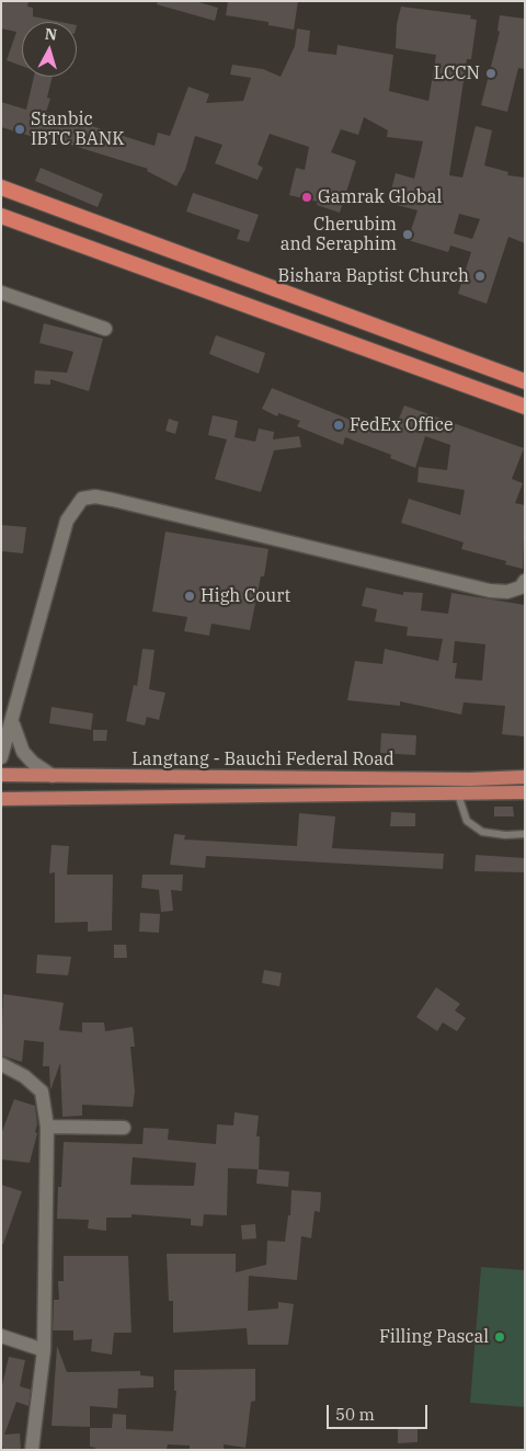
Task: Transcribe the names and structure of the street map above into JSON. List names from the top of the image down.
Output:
{
  "streets": {
    "main road": ["Langtang - Bauchi Federal Road"]
  },
  "places": [
    "LCCN",
    "Stanbic IBTC BANK",
    "Gamrak Global",
    "Cherubim and Seraphim",
    "Bishara Baptist Church",
    "FedEx Office",
    "High Court",
    "Filling Pascal"
  ],
  "scale_bar": "50 m",
  "north": "top"
}
